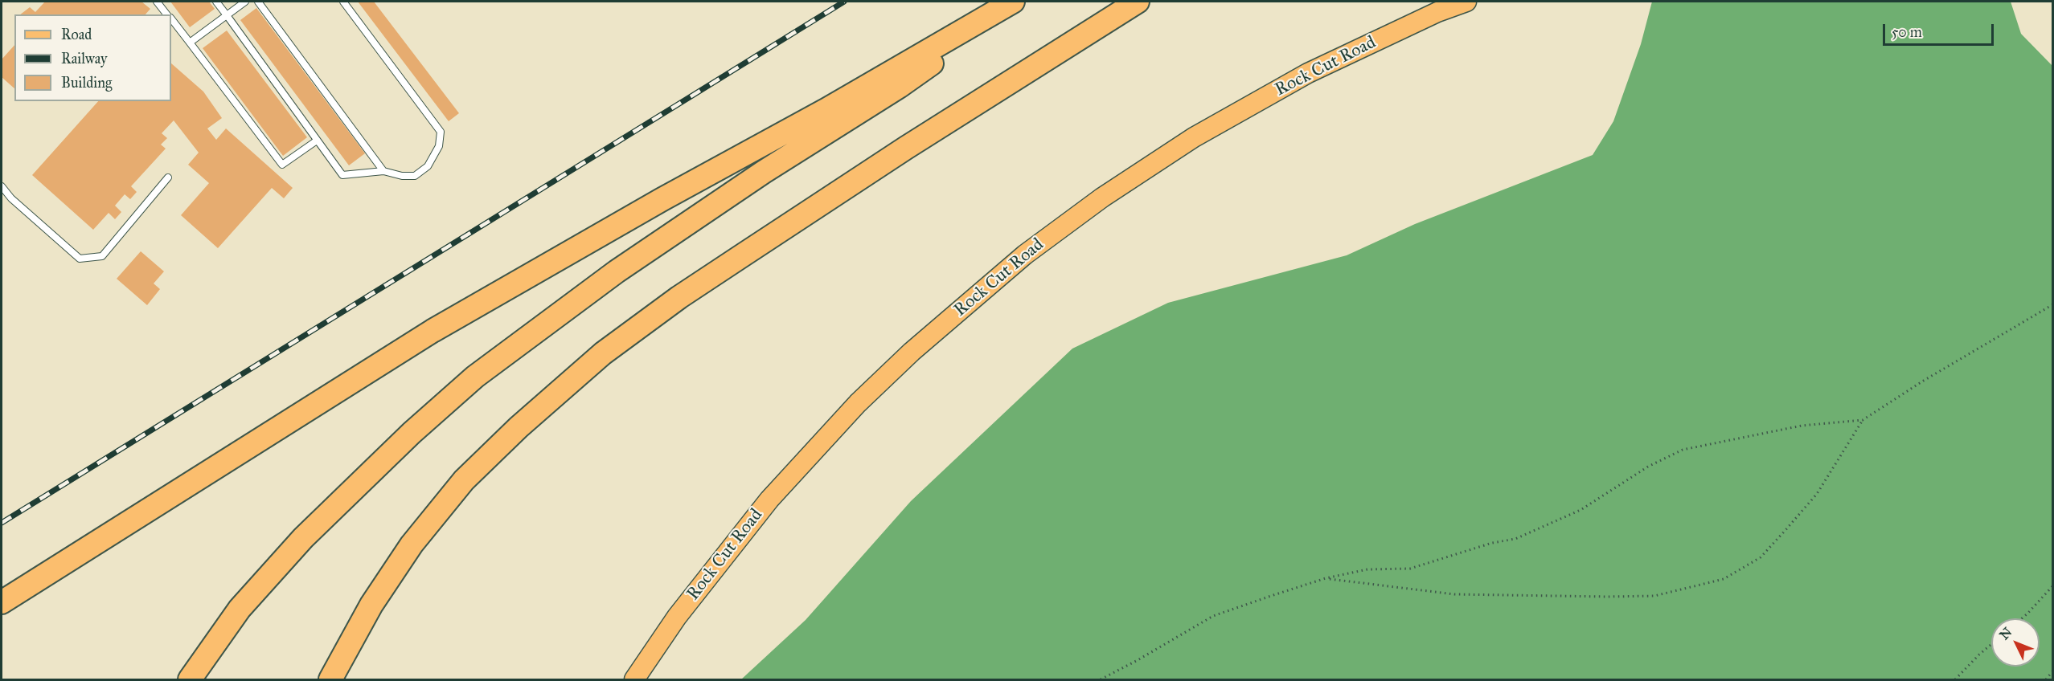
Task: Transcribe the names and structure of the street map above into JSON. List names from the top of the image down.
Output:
{
  "streets": {
    "main road": ["Rock Cut Road"]
  },
  "legend": ["Road", "Railway", "Building"],
  "scale_bar": "50 m",
  "north": "top left"
}
